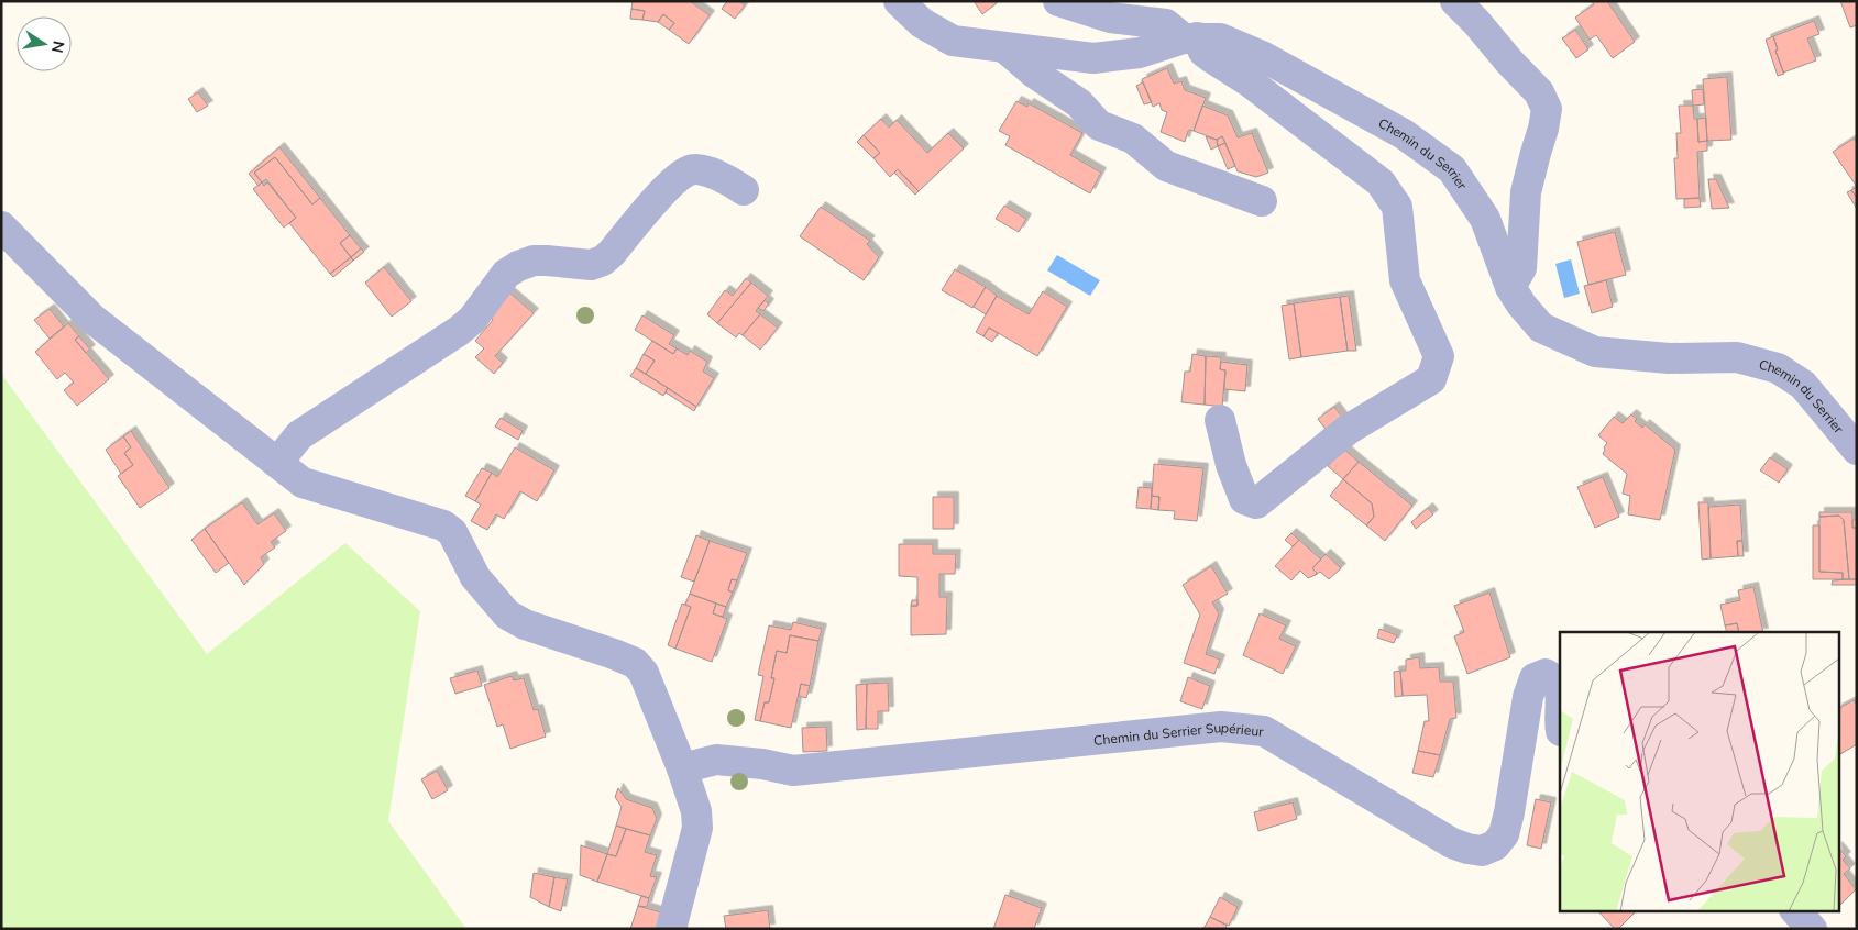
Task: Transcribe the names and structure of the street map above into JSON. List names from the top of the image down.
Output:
{
  "streets": {
    "street": ["Chemin du Serrier", "Chemin du Serrier Supérieur"]
  },
  "north": "right"
}
